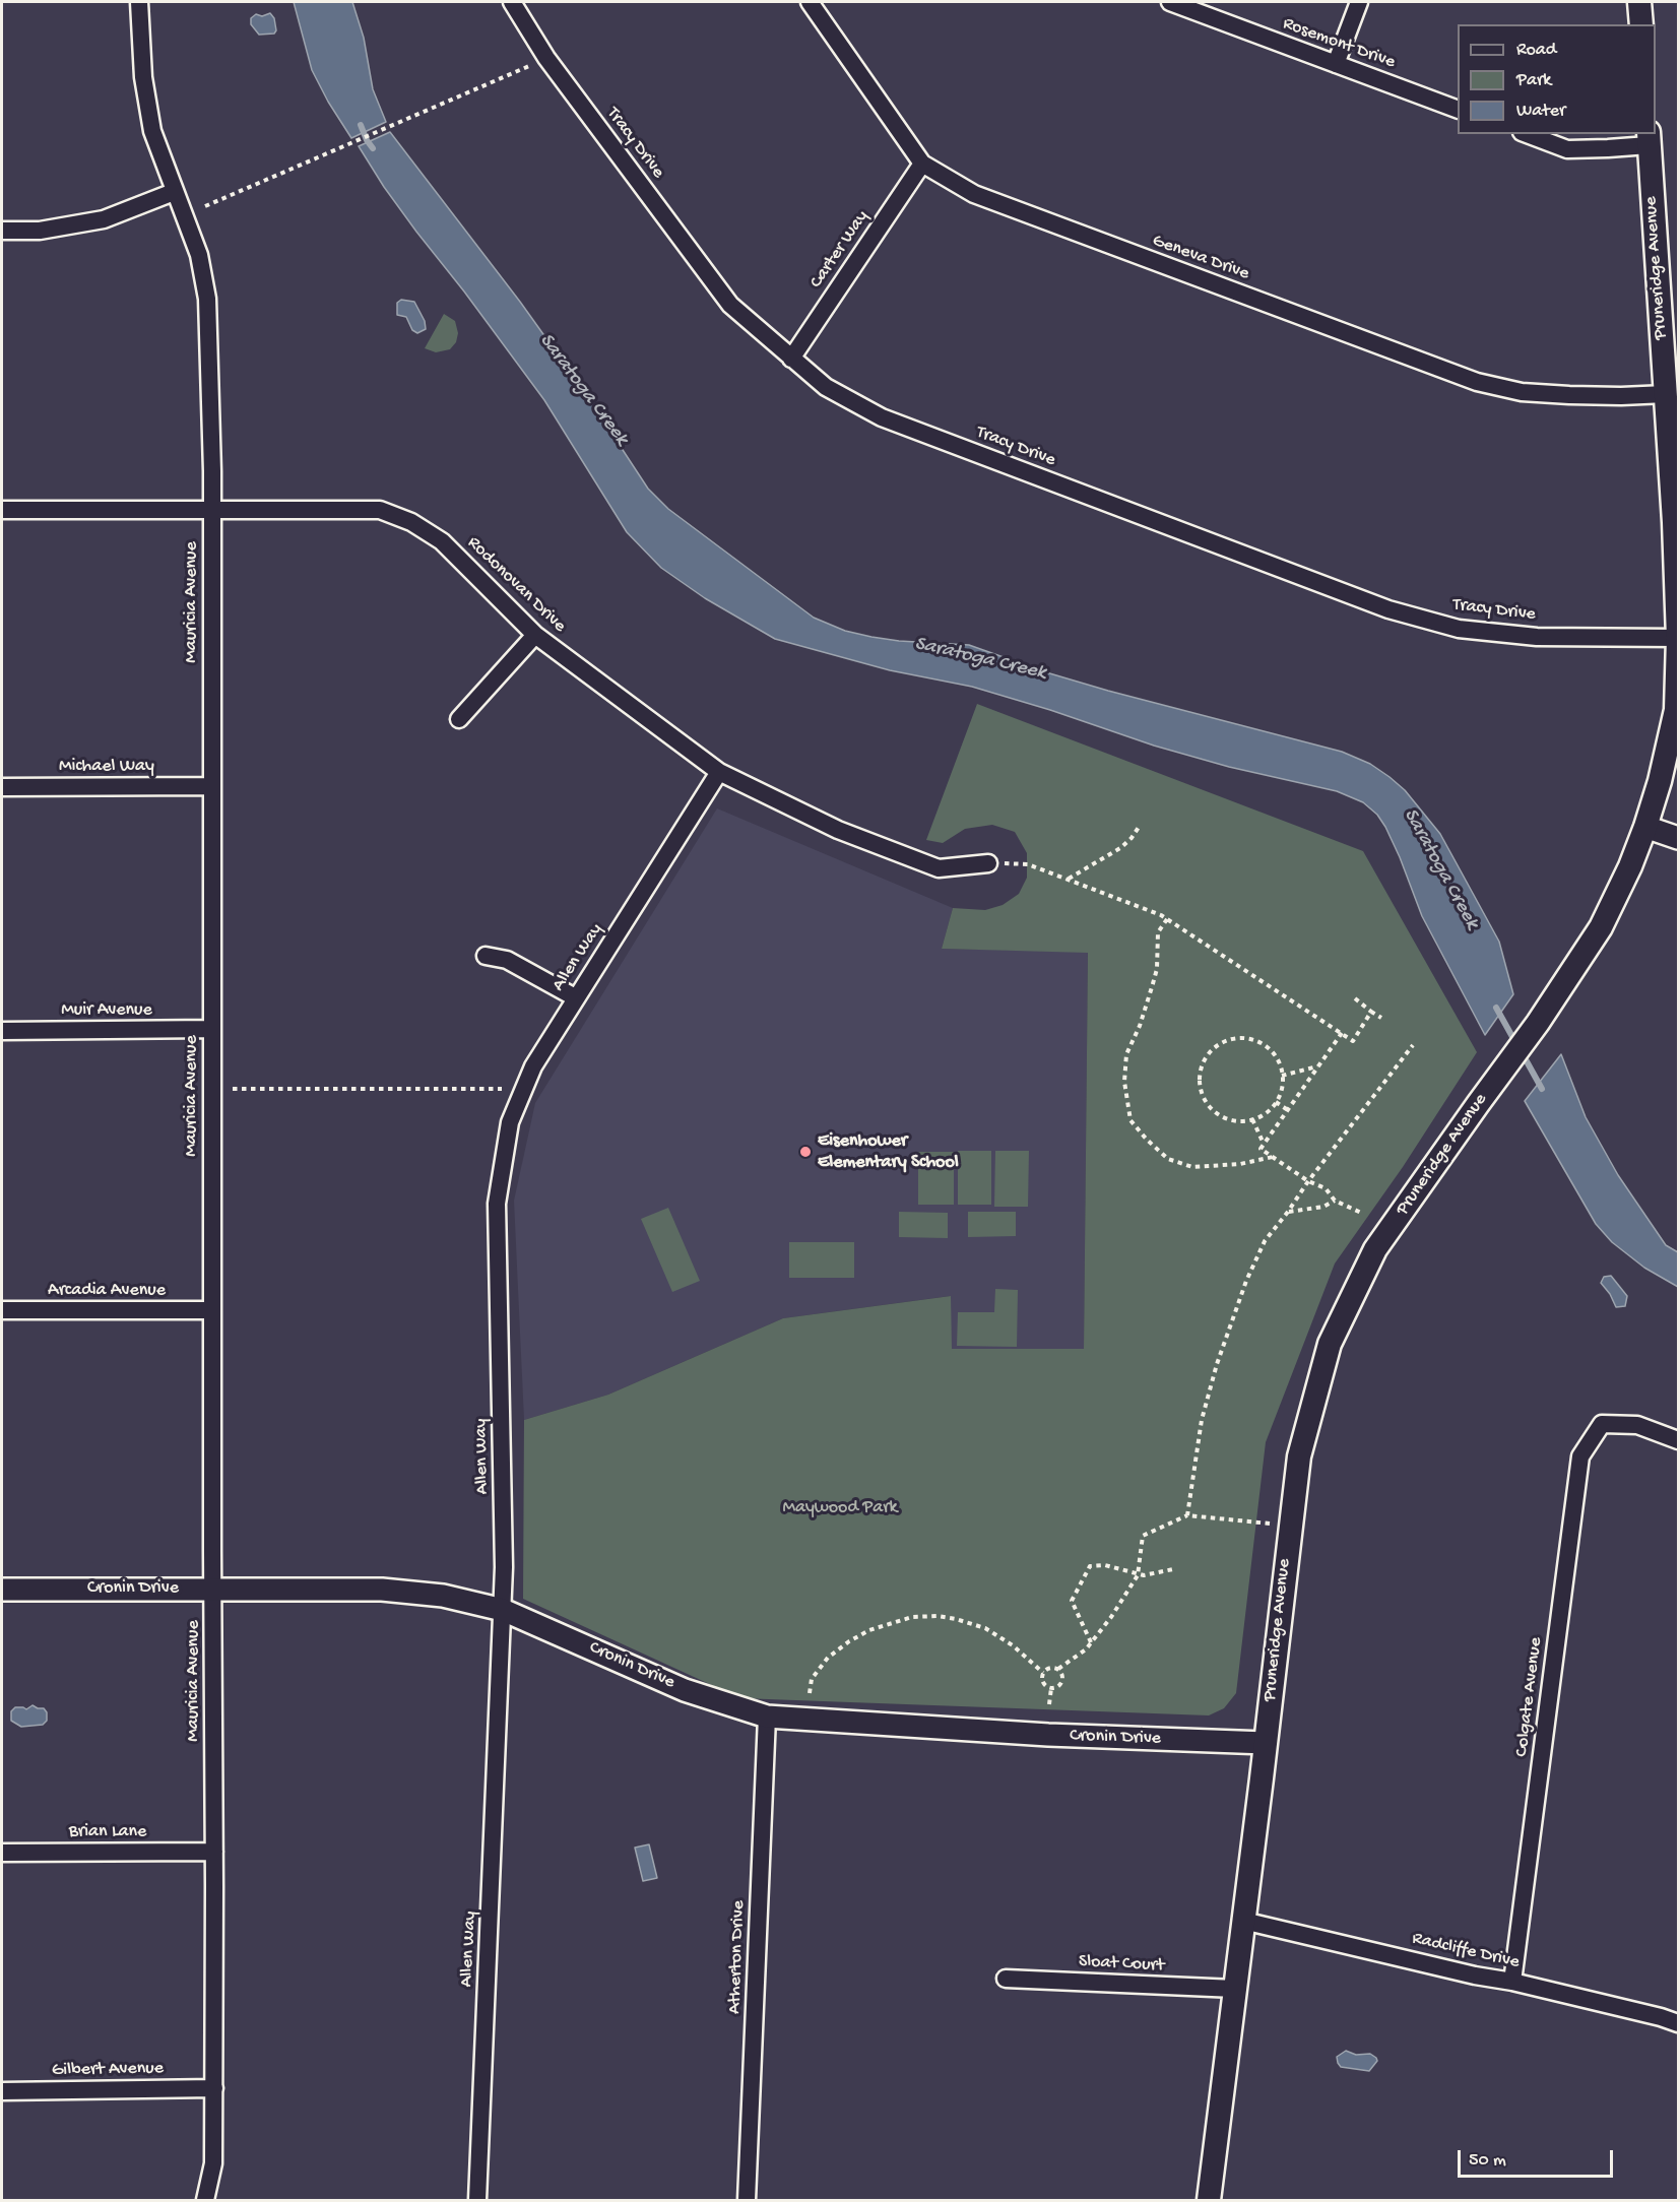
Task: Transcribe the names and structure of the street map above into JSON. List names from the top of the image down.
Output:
{
  "streets": {
    "main road": ["Pruneridge Avenue"],
    "street": [
      "Rosemont Drive",
      "Tracy Drive",
      "Carter Way",
      "Geneva Drive",
      "Rodonovan Drive",
      "Mauricia Avenue",
      "Michael Way",
      "Allen Way",
      "Muir Avenue",
      "Arcadia Avenue",
      "Cronin Drive",
      "Colgate Avenue",
      "Brian Lane",
      "Radcliffe Drive",
      "Atherton Drive",
      "Sloat Court",
      "Gilbert Avenue"
    ]
  },
  "crossings": [
    ["Tracy Drive", "Carter Way"],
    ["Tracy Drive", "Pruneridge Avenue"],
    ["Carter Way", "Geneva Drive"],
    ["Geneva Drive", "Pruneridge Avenue"],
    ["Pruneridge Avenue", "Cronin Drive"],
    ["Pruneridge Avenue", "Radcliffe Drive"],
    ["Pruneridge Avenue", "Sloat Court"],
    ["Rodonovan Drive", "Mauricia Avenue"],
    ["Rodonovan Drive", "Allen Way"],
    ["Mauricia Avenue", "Michael Way"],
    ["Mauricia Avenue", "Muir Avenue"],
    ["Mauricia Avenue", "Arcadia Avenue"],
    ["Mauricia Avenue", "Cronin Drive"],
    ["Mauricia Avenue", "Brian Lane"],
    ["Mauricia Avenue", "Gilbert Avenue"],
    ["Allen Way", "Cronin Drive"],
    ["Cronin Drive", "Atherton Drive"],
    ["Colgate Avenue", "Radcliffe Drive"]
  ],
  "water": ["Saratoga Creek"],
  "parks": ["Maywood Park"],
  "places": ["Eisenhower Elementary School"],
  "legend": ["Road", "Park", "Water"],
  "scale_bar": "50 m"
}
